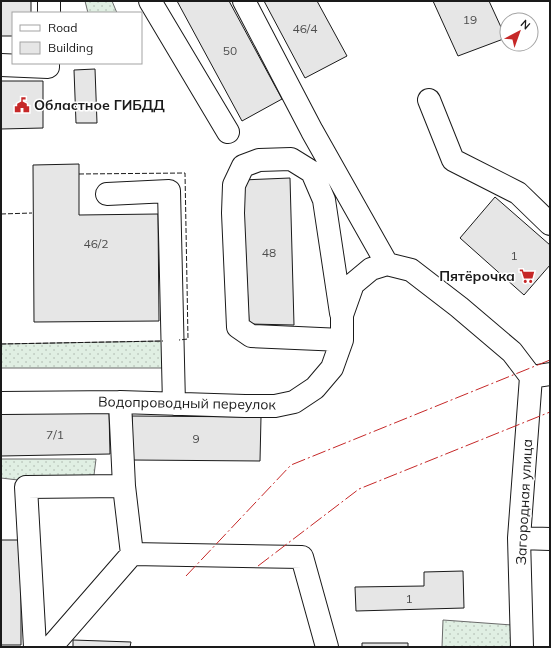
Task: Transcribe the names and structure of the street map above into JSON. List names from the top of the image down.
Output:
{
  "streets": {
    "street": ["Водопроводный переулок", "Загородная улица"]
  },
  "places": {
    "public building": ["Областное ГИБДД"],
    "supermarket": ["Пятёрочка"]
  },
  "house_numbers": [
    "19",
    "46/4",
    "50",
    "46/2",
    "48",
    "1",
    "7/1",
    "9",
    "1"
  ],
  "legend": ["Road", "Building"],
  "north": "top right"
}
